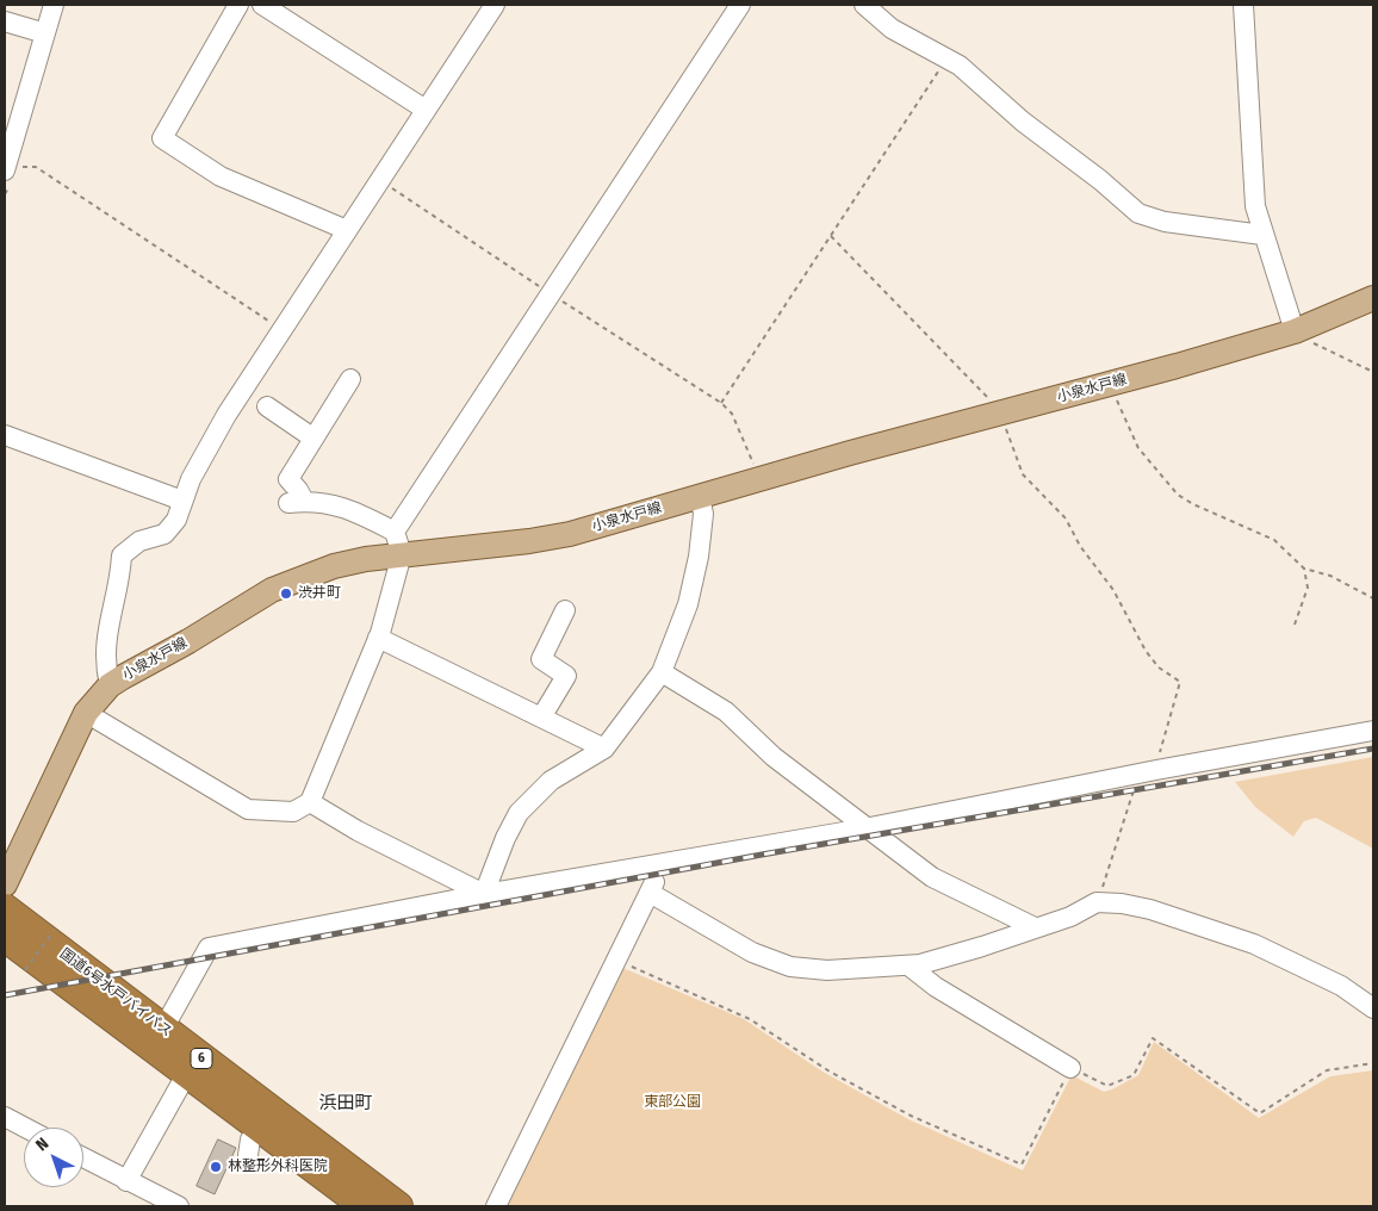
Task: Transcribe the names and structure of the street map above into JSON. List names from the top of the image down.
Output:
{
  "streets": {
    "highway": ["国道6号水戸バイパス", "6"],
    "main road": ["小泉水戸線"]
  },
  "districts": ["浜田町"],
  "parks": ["東部公園"],
  "places": ["渋井町", "林整形外科医院"],
  "north": "top left"
}
